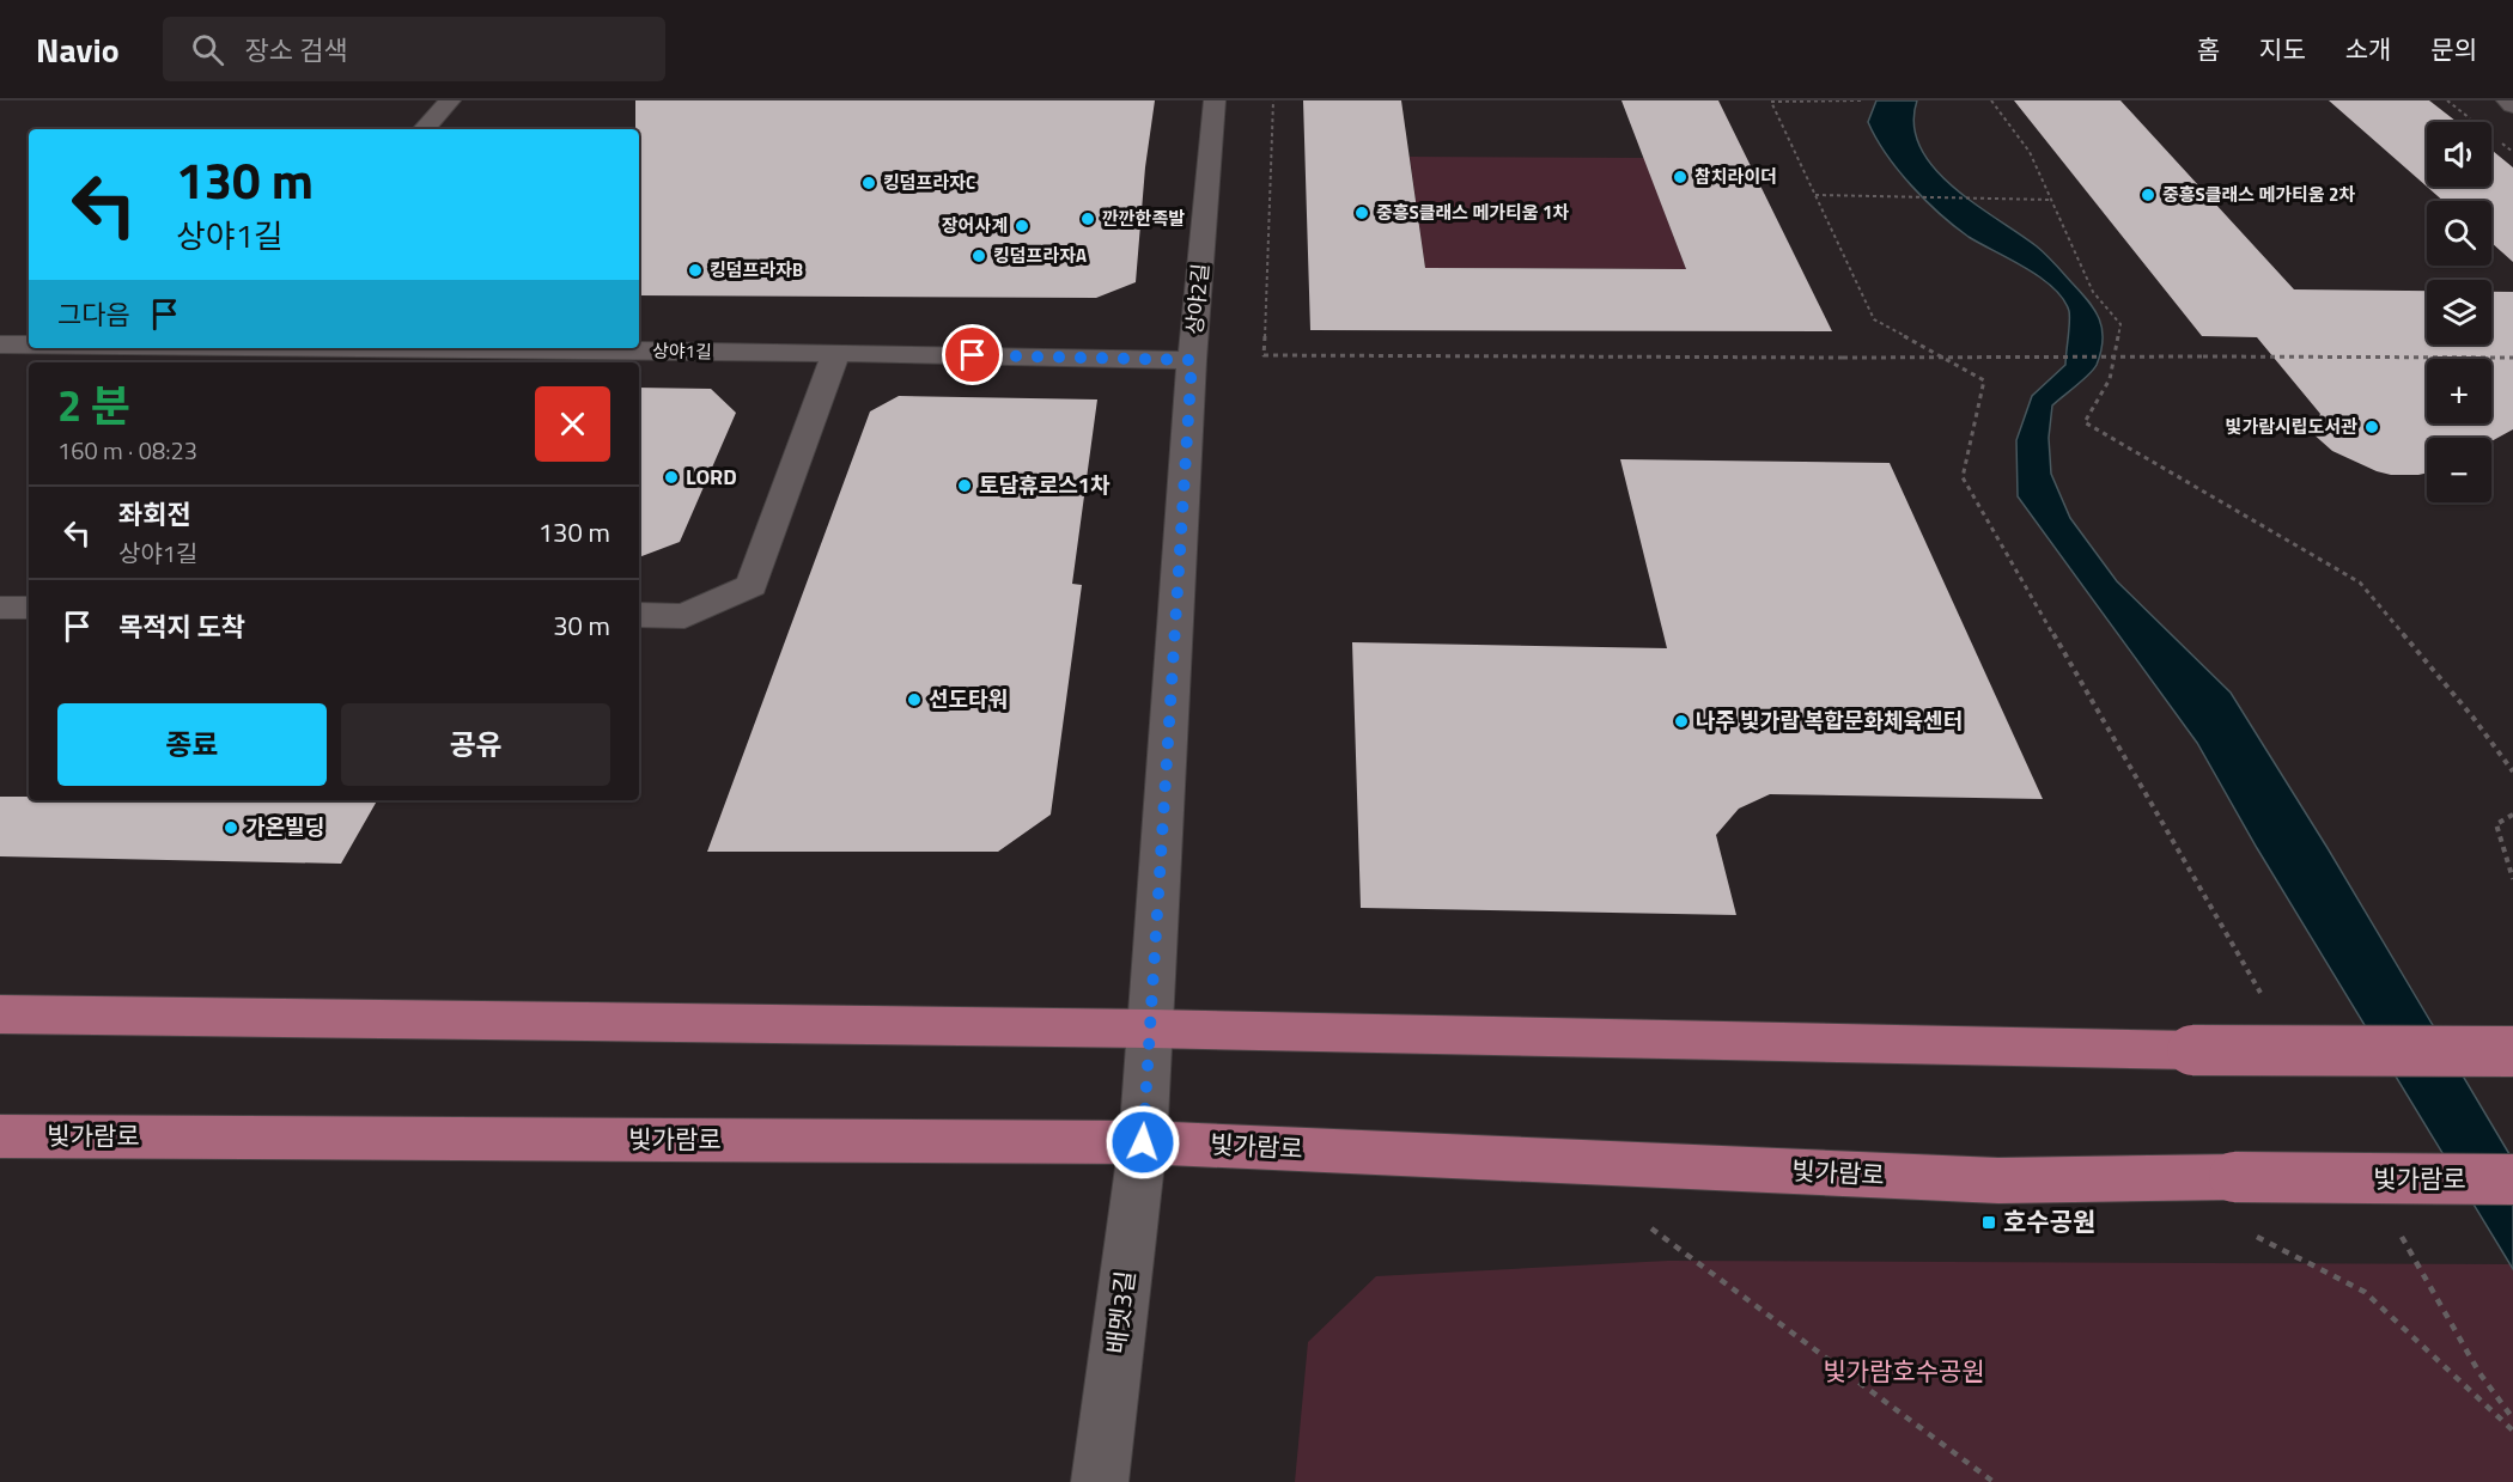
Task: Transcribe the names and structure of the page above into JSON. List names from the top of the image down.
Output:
{
  "streets": {
    "main road": ["빛가람로"],
    "street": ["상야2길", "상야1길", "배멧3길"]
  },
  "crossings": [
    ["상야2길", "상야1길"],
    ["상야2길", "빛가람로"],
    ["상야2길", "배멧3길"],
    ["빛가람로", "배멧3길"]
  ],
  "parks": ["빛가람호수공원"],
  "places": {
    "other": [
      "참치라이더",
      "킹덤프라자C",
      "중흥S클래스 메가티움 2차",
      "중흥S클래스 메가티움 1차",
      "깐깐한족발",
      "장어사계",
      "킹덤프라자A",
      "킹덤프라자B",
      "빛가람시립도서관",
      "LORD",
      "토담휴로스1차",
      "선도타워",
      "나주 빛가람 복합문화체육센터",
      "가온빌딩"
    ],
    "transit": ["호수공원"]
  },
  "page": {
    "header": "Navio",
    "search": "장소 검색",
    "nav": [
      "홈",
      "지도",
      "소개",
      "문의"
    ],
    "map_buttons": ["+", "−"],
    "turn": ["130 m", "상야1길"],
    "then": "그다음",
    "heading": ["2 분", "160 m · 08:23"],
    "list": [
      {
        "name": "좌회전",
        "note": "상야1길",
        "value": "130 m"
      },
      {
        "name": "목적지 도착",
        "value": "30 m"
      }
    ],
    "buttons": ["종료", "공유"]
  }
}
